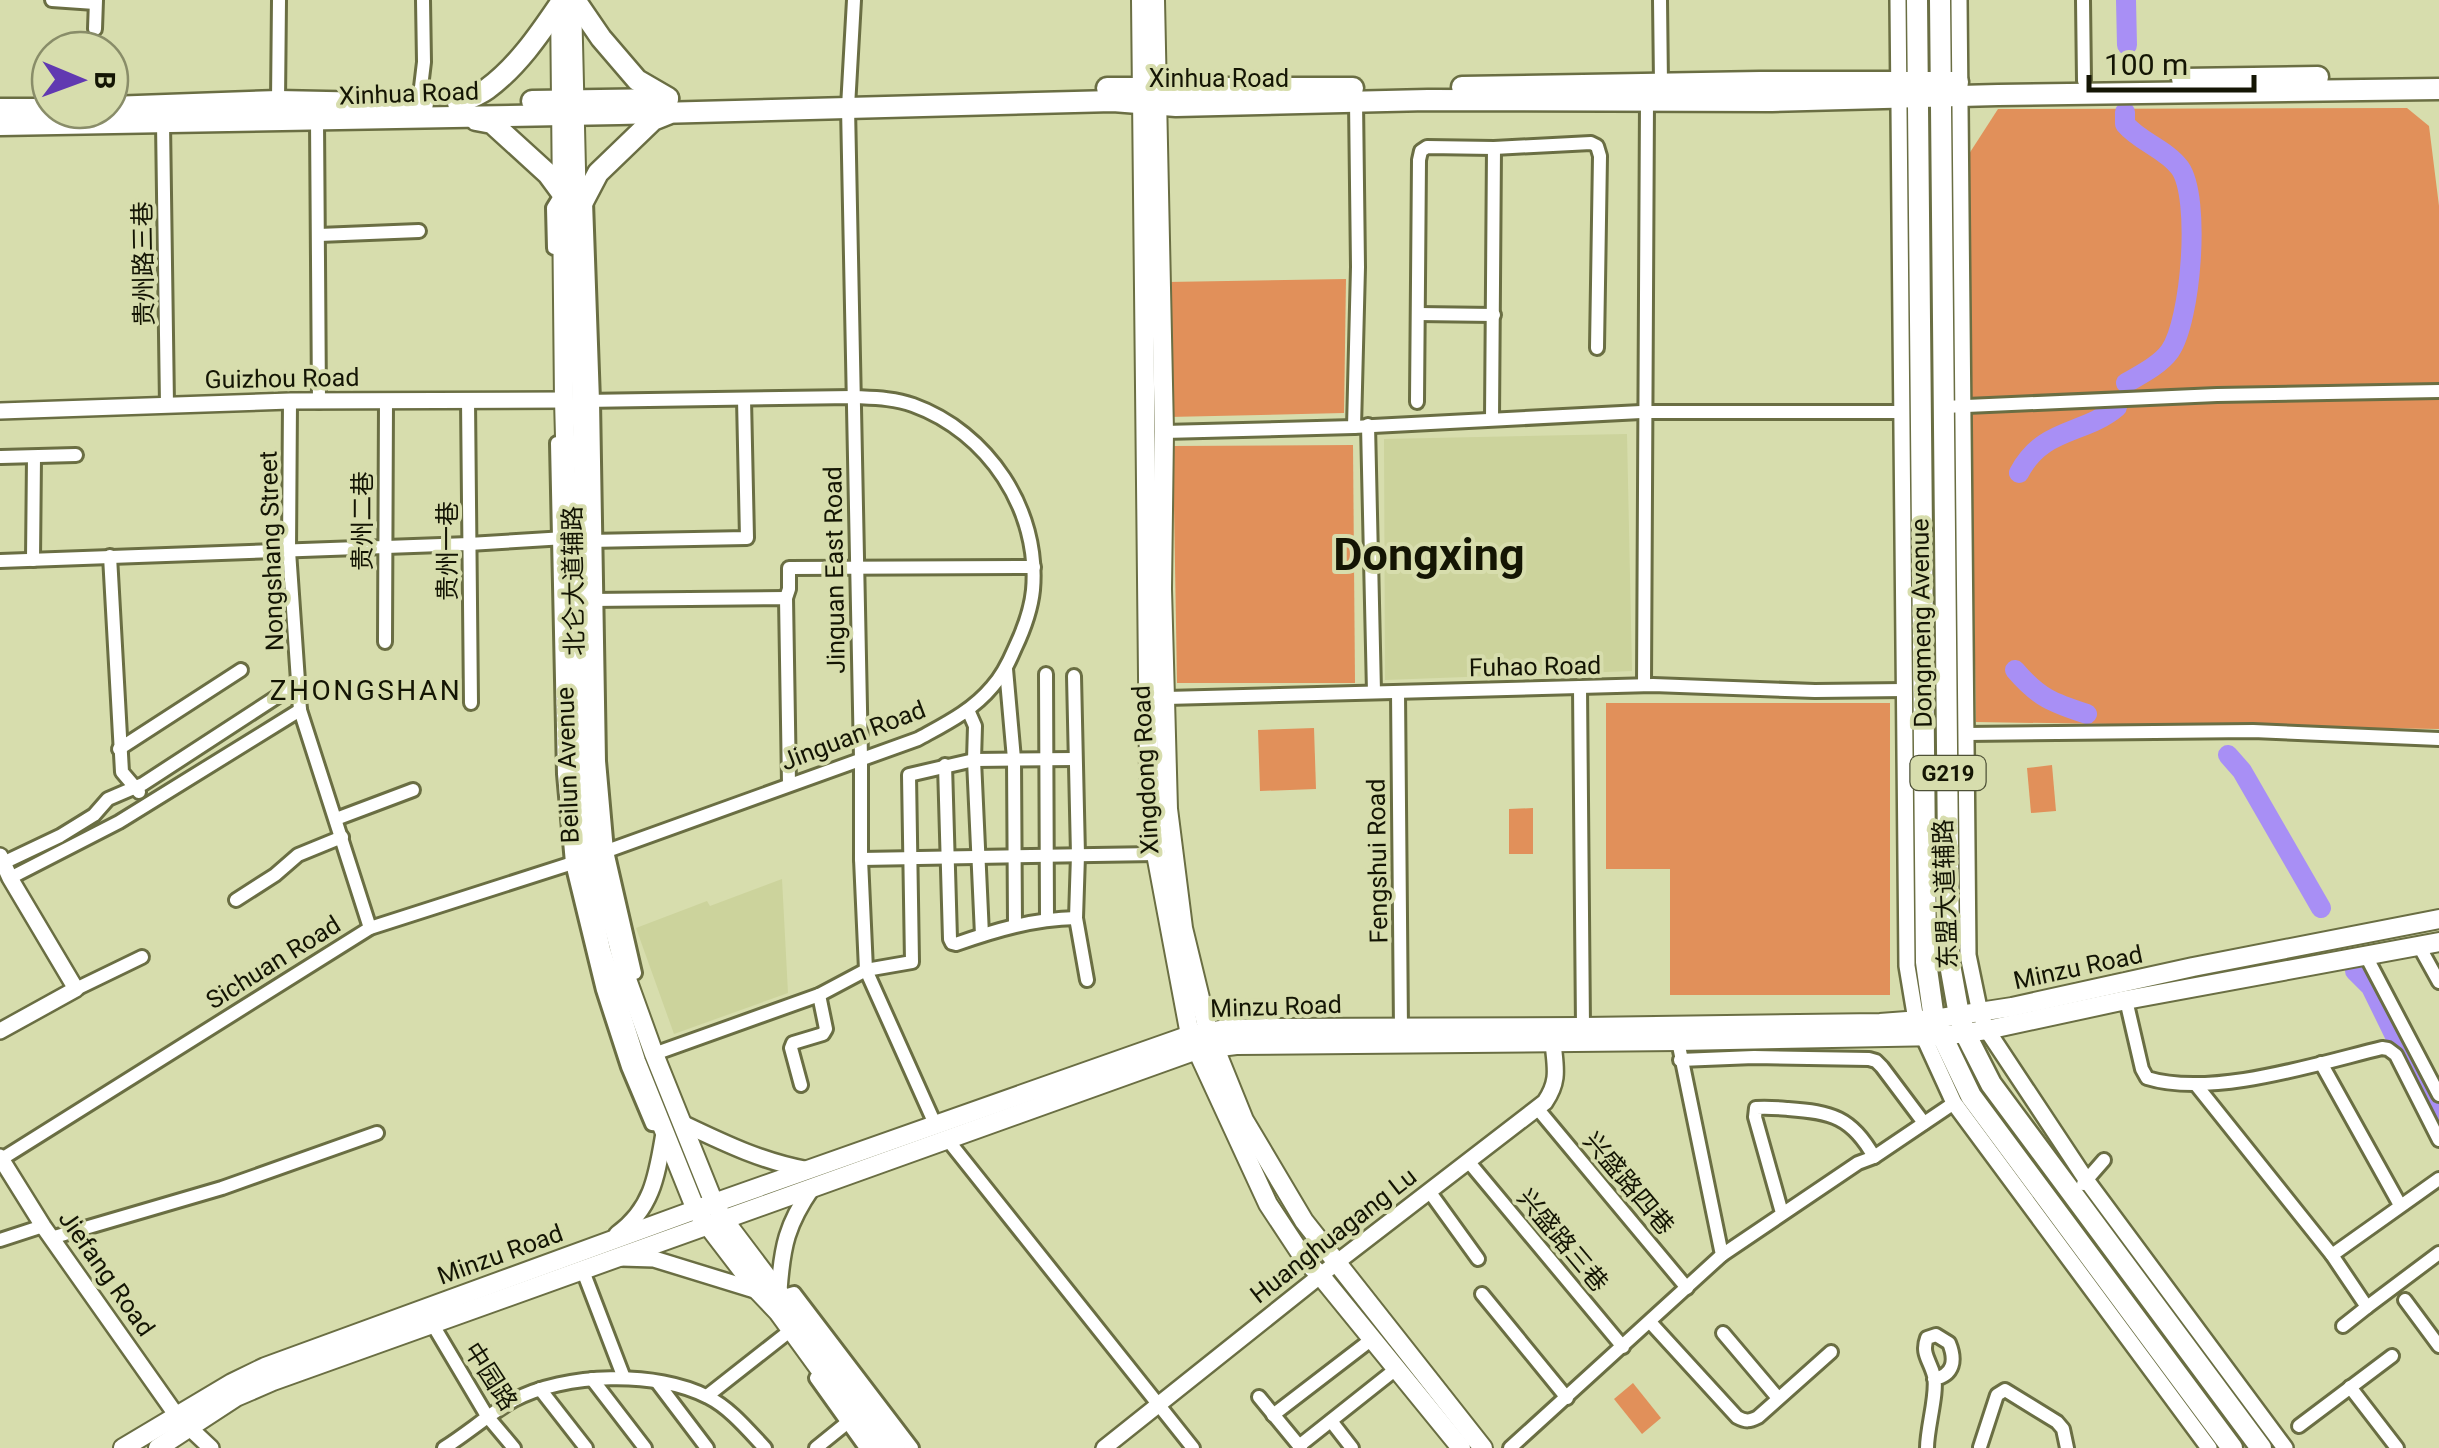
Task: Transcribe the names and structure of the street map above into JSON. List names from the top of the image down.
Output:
{
  "streets": {
    "main road": [
      "Xinhua Road",
      "Dongmeng Avenue",
      "Beilun Avenue",
      "Xingdong Road",
      "G219",
      "Minzu Road"
    ],
    "street": [
      "贵州路三巷",
      "Guizhou Road",
      "贵州二巷",
      "Nongshang Street",
      "贵州一巷",
      "Jinguan East Road",
      "北仑大道辅路",
      "Fuhao Road",
      "Jinguan Road",
      "Fengshui Road",
      "东盟大道辅路",
      "Sichuan Road",
      "兴盛路四巷",
      "Huanghuagang Lu",
      "兴盛路三巷",
      "Jiefang Road",
      "中园路"
    ]
  },
  "crossings": [
    ["Xinhua Road", "贵州路三巷"],
    ["Xinhua Road", "Jinguan East Road"],
    ["Xinhua Road", "Dongmeng Avenue"],
    ["Xinhua Road", "Beilun Avenue"],
    ["Xinhua Road", "Xingdong Road"],
    ["Xinhua Road", "东盟大道辅路"],
    ["贵州路三巷", "Guizhou Road"],
    ["Guizhou Road", "贵州二巷"],
    ["Guizhou Road", "Nongshang Street"],
    ["Guizhou Road", "贵州一巷"],
    ["Guizhou Road", "北仑大道辅路"],
    ["Guizhou Road", "Jinguan Road"],
    ["Guizhou Road", "Beilun Avenue"],
    ["Nongshang Street", "Sichuan Road"],
    ["Jinguan East Road", "Jinguan Road"],
    ["Jinguan East Road", "Minzu Road"],
    ["北仑大道辅路", "Jinguan Road"],
    ["北仑大道辅路", "Beilun Avenue"],
    ["Dongmeng Avenue", "东盟大道辅路"],
    ["Dongmeng Avenue", "Minzu Road"],
    ["Fuhao Road", "Xingdong Road"],
    ["Fuhao Road", "Fengshui Road"],
    ["Fuhao Road", "东盟大道辅路"],
    ["Jinguan Road", "Beilun Avenue"],
    ["Jinguan Road", "Sichuan Road"],
    ["Beilun Avenue", "Sichuan Road"],
    ["Beilun Avenue", "Minzu Road"],
    ["Xingdong Road", "Minzu Road"],
    ["Xingdong Road", "Huanghuagang Lu"],
    ["Fengshui Road", "Minzu Road"],
    ["东盟大道辅路", "Minzu Road"],
    ["Sichuan Road", "Jiefang Road"],
    ["Minzu Road", "Jiefang Road"],
    ["Minzu Road", "中园路"],
    ["兴盛路四巷", "Huanghuagang Lu"],
    ["Huanghuagang Lu", "兴盛路三巷"]
  ],
  "districts": ["Dongxing", "ZHONGSHAN"],
  "scale_bar": "100 m",
  "north": "right"
}
